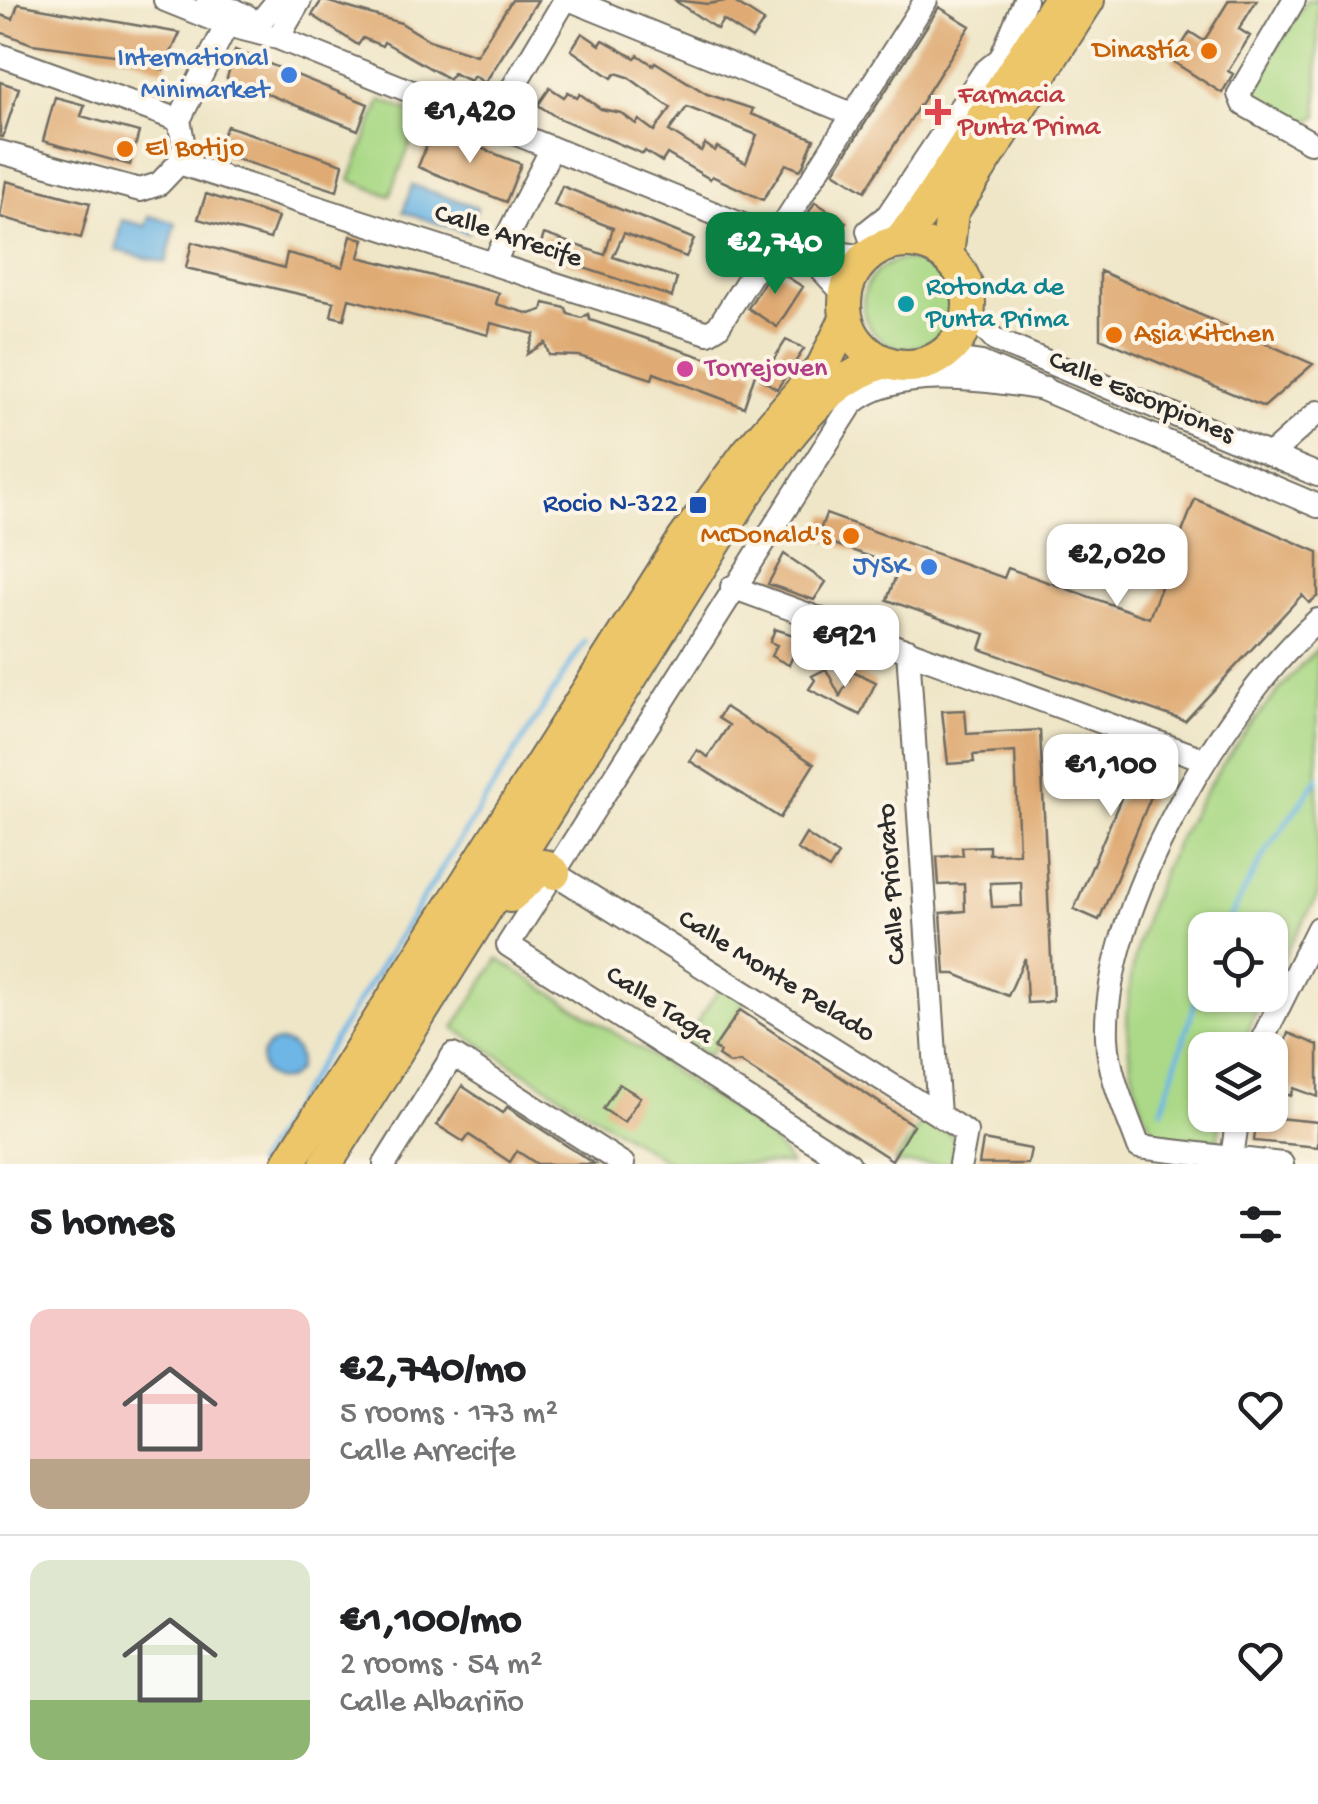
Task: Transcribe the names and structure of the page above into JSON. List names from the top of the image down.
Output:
{
  "streets": {
    "street": [
      "Calle Arrecife",
      "Calle Escorpiones",
      "Calle Priorato",
      "Calle Monte Pelado",
      "Calle Taga"
    ]
  },
  "crossings": [
    ["Calle Priorato", "Calle Monte Pelado"],
    ["Calle Monte Pelado", "Calle Taga"]
  ],
  "places": {
    "other": [
      "Dinastía",
      "International Minimarket",
      "El Botijo",
      "Rotonda de Punta Prima",
      "Asia Kitchen",
      "Torrejoven",
      "McDonald's",
      "JYSK"
    ],
    "health": ["Farmacia Punta Prima"],
    "transit": ["Rocio N-322"]
  },
  "page": {
    "price": [
      "€1,420",
      "€2,740",
      "€2,020",
      "€921",
      "€1,100"
    ],
    "heading": "5 homes",
    "list": [
      {
        "name": "€2,740/mo",
        "note": "5 rooms · 173 m² · Calle Arrecife"
      },
      {
        "name": "€1,100/mo",
        "note": "2 rooms · 54 m² · Calle Albariño"
      }
    ]
  }
}
